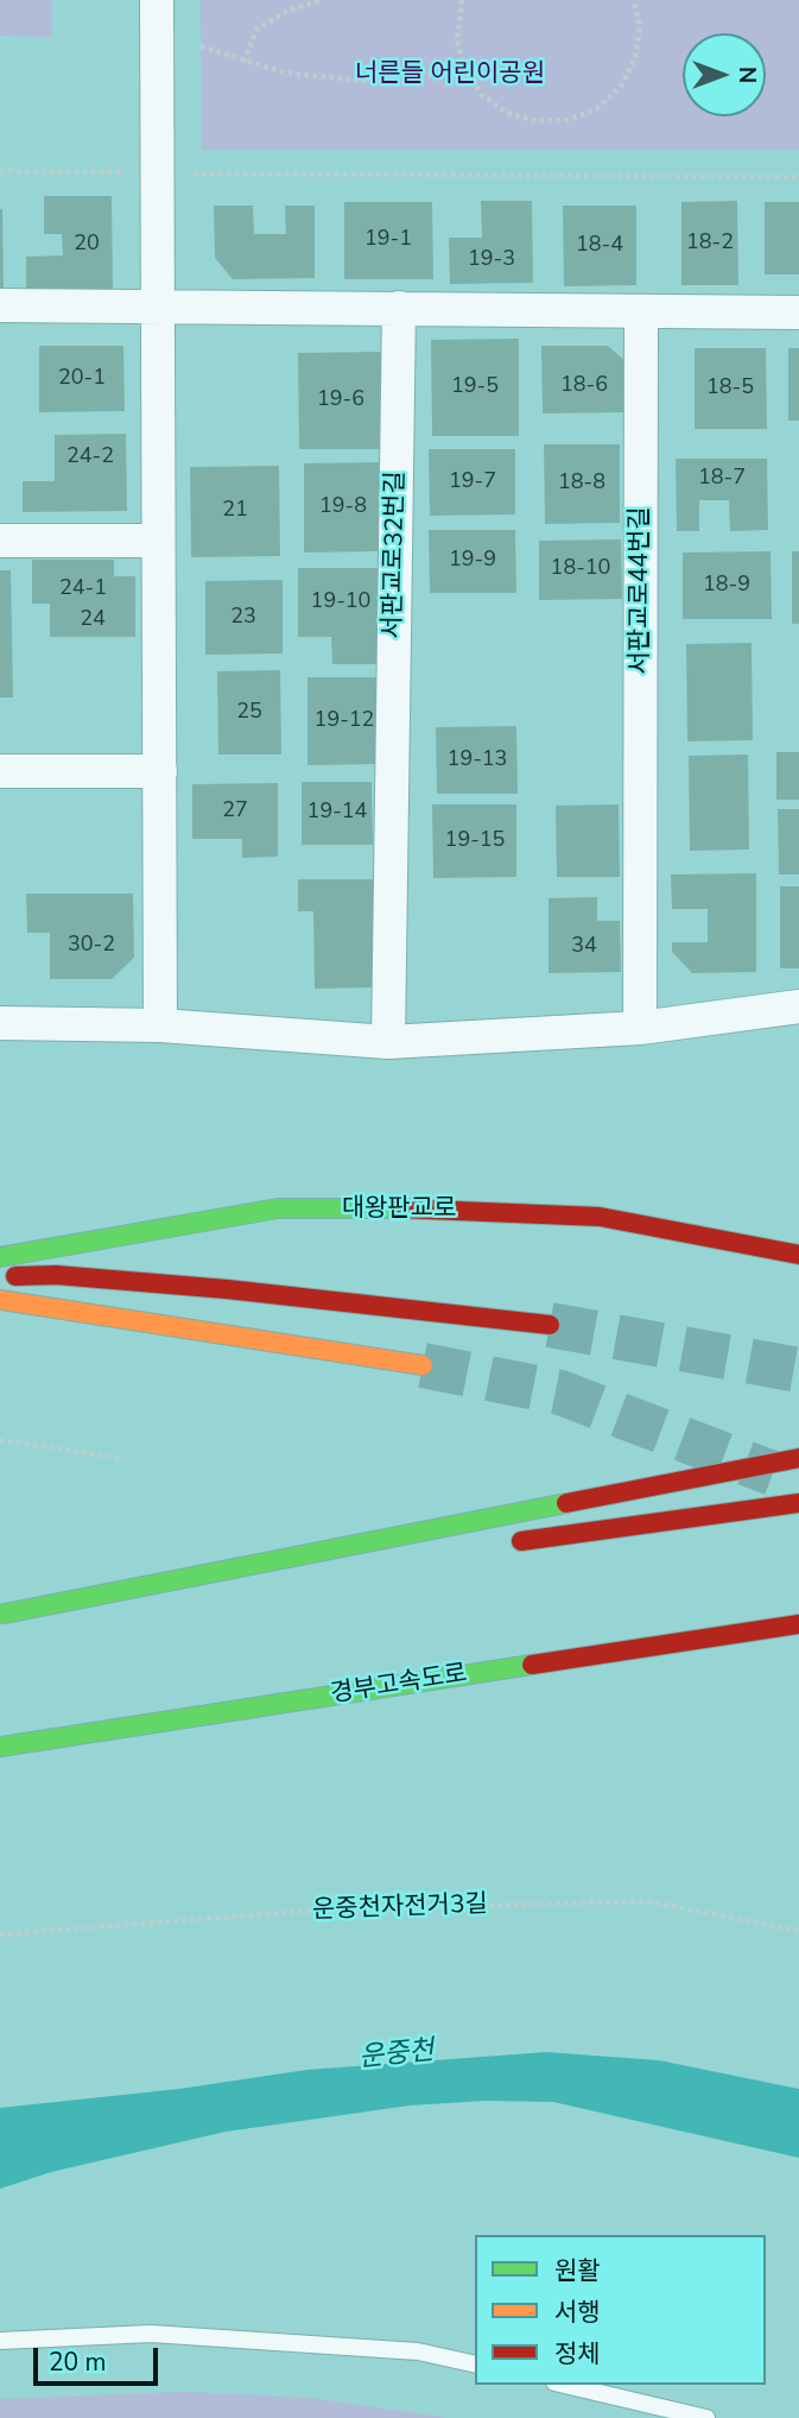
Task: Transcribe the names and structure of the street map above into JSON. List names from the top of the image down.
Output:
{
  "streets": {
    "main road": ["대왕판교로", "경부고속도로"],
    "street": ["서판교로32번길", "서판교로44번길"],
    "path": ["운중천자전거3길"]
  },
  "water": ["운중천"],
  "parks": ["너른들 어린이공원"],
  "house_numbers": [
    "19-1",
    "18-2",
    "20",
    "18-4",
    "19-3",
    "20-1",
    "18-6",
    "19-5",
    "18-5",
    "19-6",
    "24-2",
    "18-7",
    "19-7",
    "18-8",
    "19-8",
    "21",
    "19-9",
    "18-10",
    "18-9",
    "24-1",
    "19-10",
    "23",
    "24",
    "25",
    "19-12",
    "19-13",
    "27",
    "19-14",
    "19-15",
    "30-2",
    "34"
  ],
  "legend": ["원활", "서행", "정체"],
  "scale_bar": "20 m",
  "north": "right"
}
